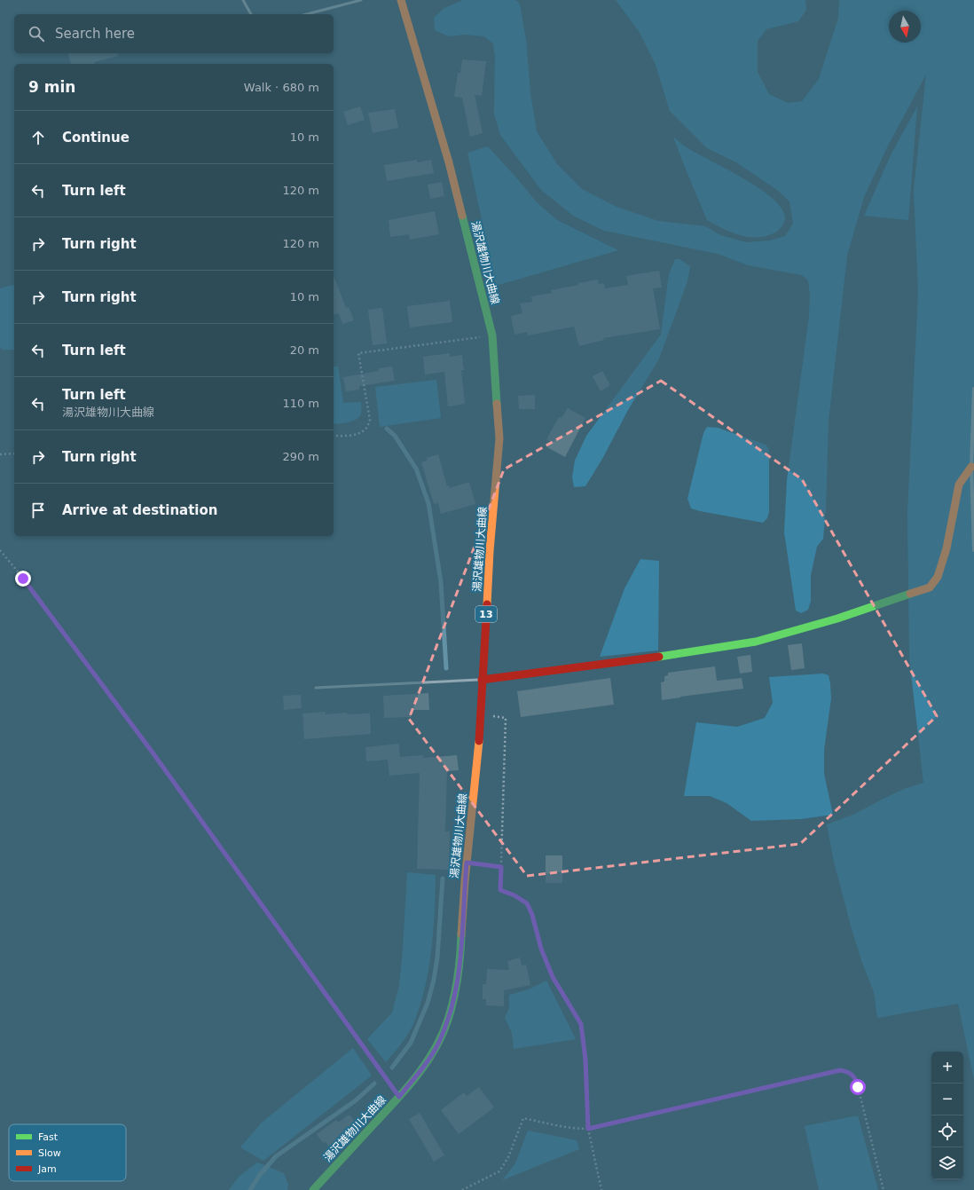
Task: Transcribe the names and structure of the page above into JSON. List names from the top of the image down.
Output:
{
  "streets": {
    "main road": ["湯沢雄物川大曲線", "13"]
  },
  "legend": ["Fast", "Slow", "Jam"],
  "north": "bottom",
  "page": {
    "search": "Search here",
    "heading": ["9 min", "Walk · 680 m"],
    "list": [
      ["Continue", "10 m"],
      ["Turn left", "120 m"],
      ["Turn right", "120 m"],
      ["Turn right", "10 m"],
      ["Turn left", "20 m"],
      ["Turn left", "湯沢雄物川大曲線", "110 m"],
      ["Turn right", "290 m"],
      "Arrive at destination"
    ],
    "map_buttons": ["+", "−"]
  }
}
